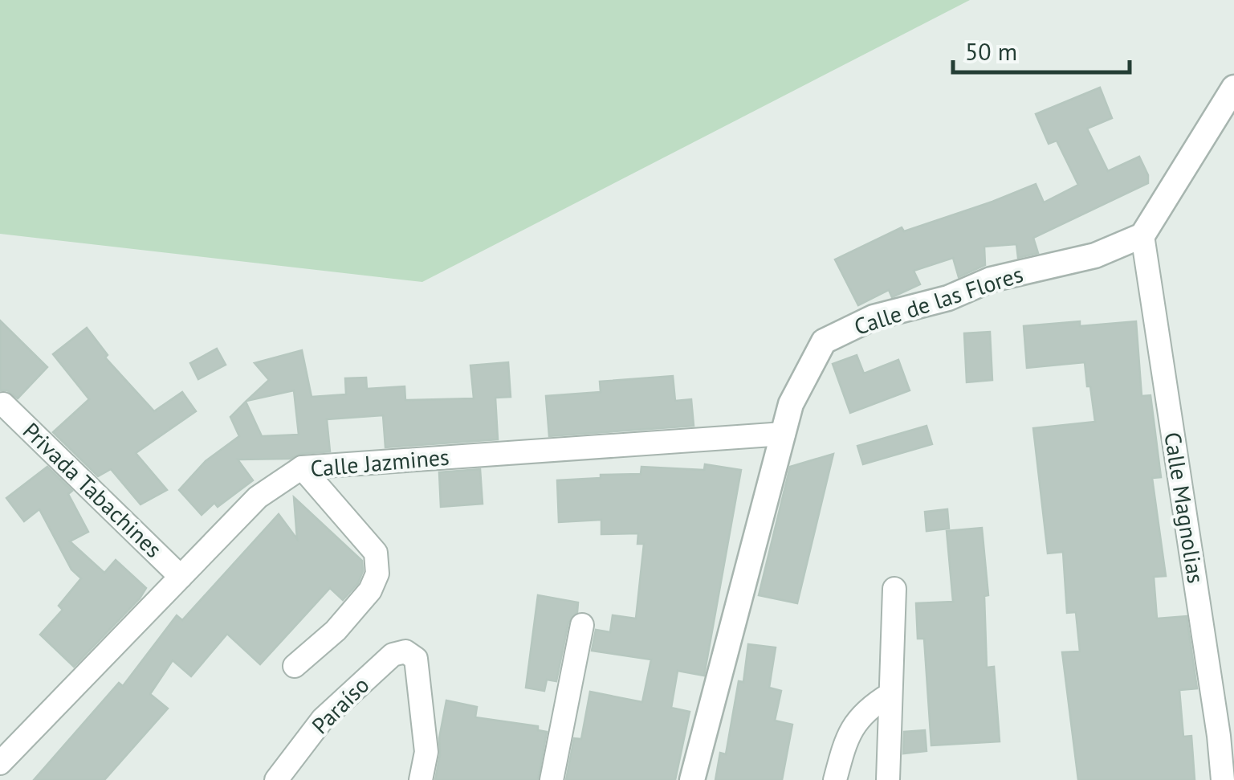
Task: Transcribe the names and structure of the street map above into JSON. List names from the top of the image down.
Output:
{
  "streets": {
    "street": [
      "Calle de las Flores",
      "Calle Jazmines",
      "Privada Tabachines",
      "Calle Magnolias",
      "Paraíso"
    ]
  },
  "crossings": [
    ["Calle de las Flores", "Calle Jazmines"],
    ["Calle de las Flores", "Calle Magnolias"],
    ["Calle Jazmines", "Privada Tabachines"]
  ],
  "scale_bar": "50 m"
}
